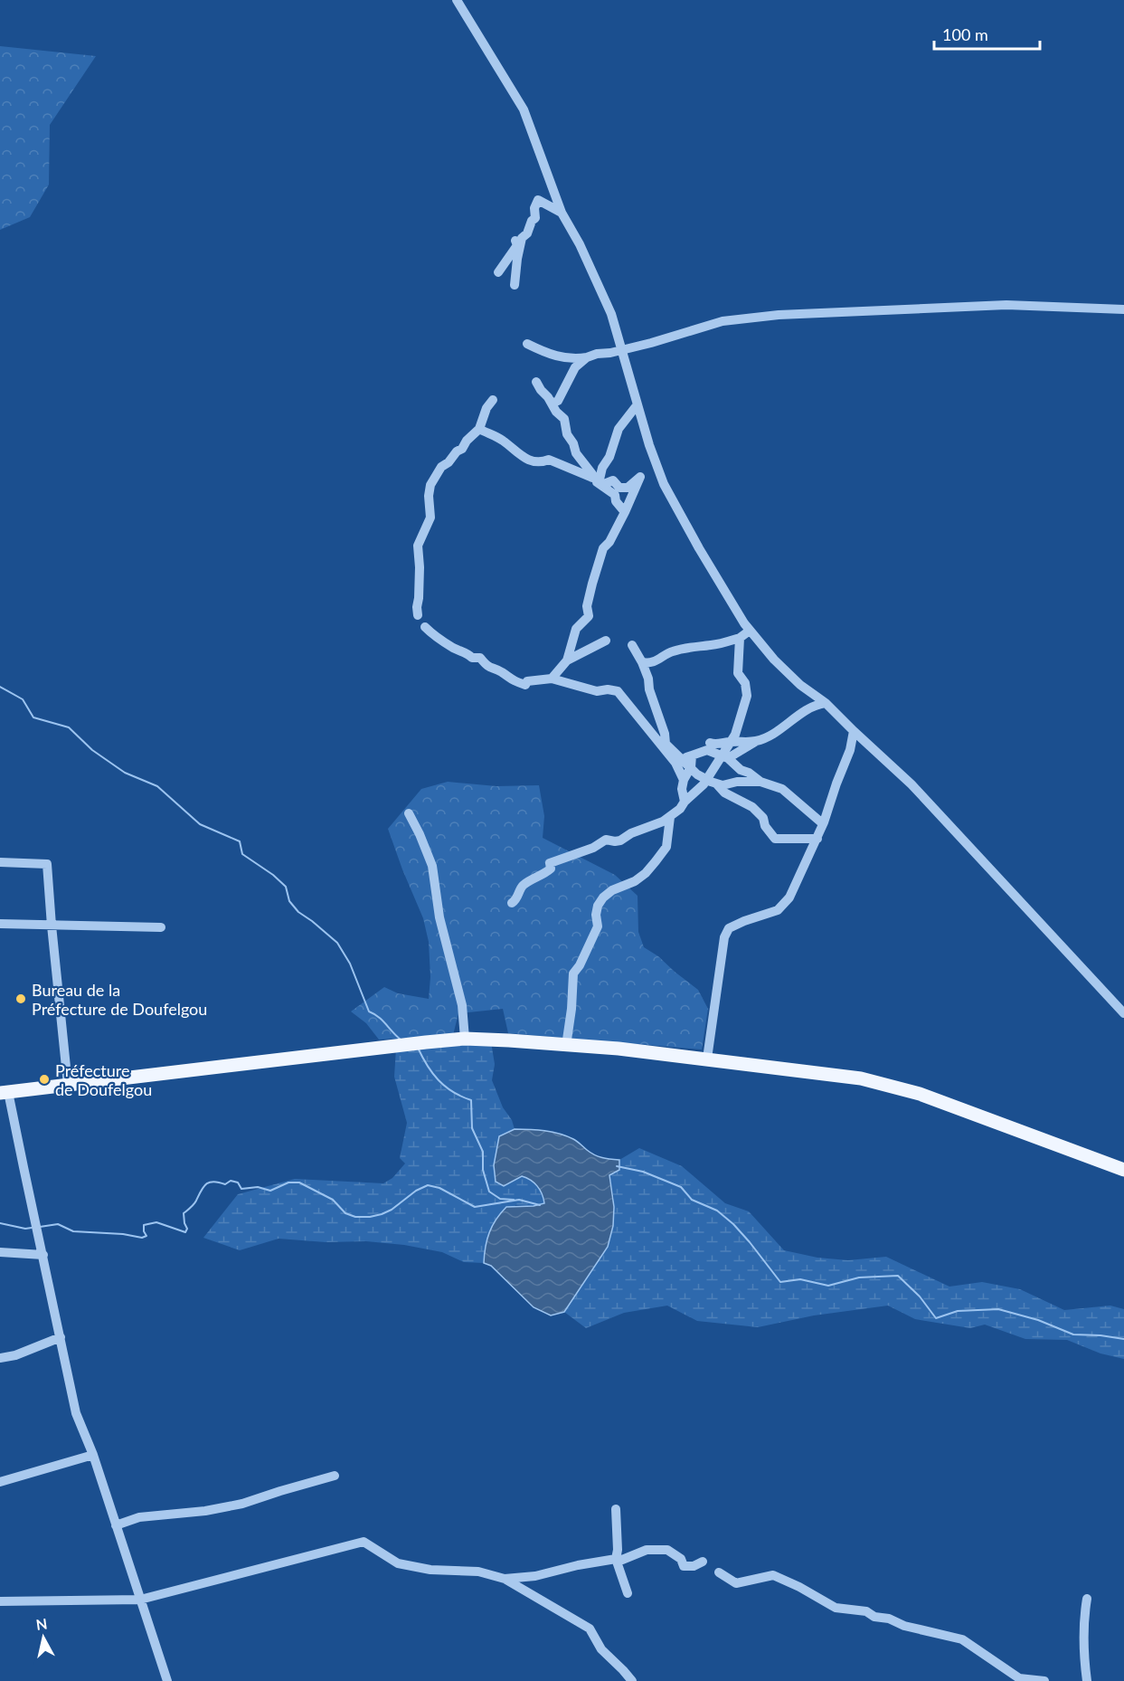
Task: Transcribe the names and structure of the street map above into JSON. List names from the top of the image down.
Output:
{
  "places": ["Bureau de la Préfecture de Doufelgou", "Préfecture de Doufelgou"],
  "scale_bar": "100 m",
  "north": "top"
}
